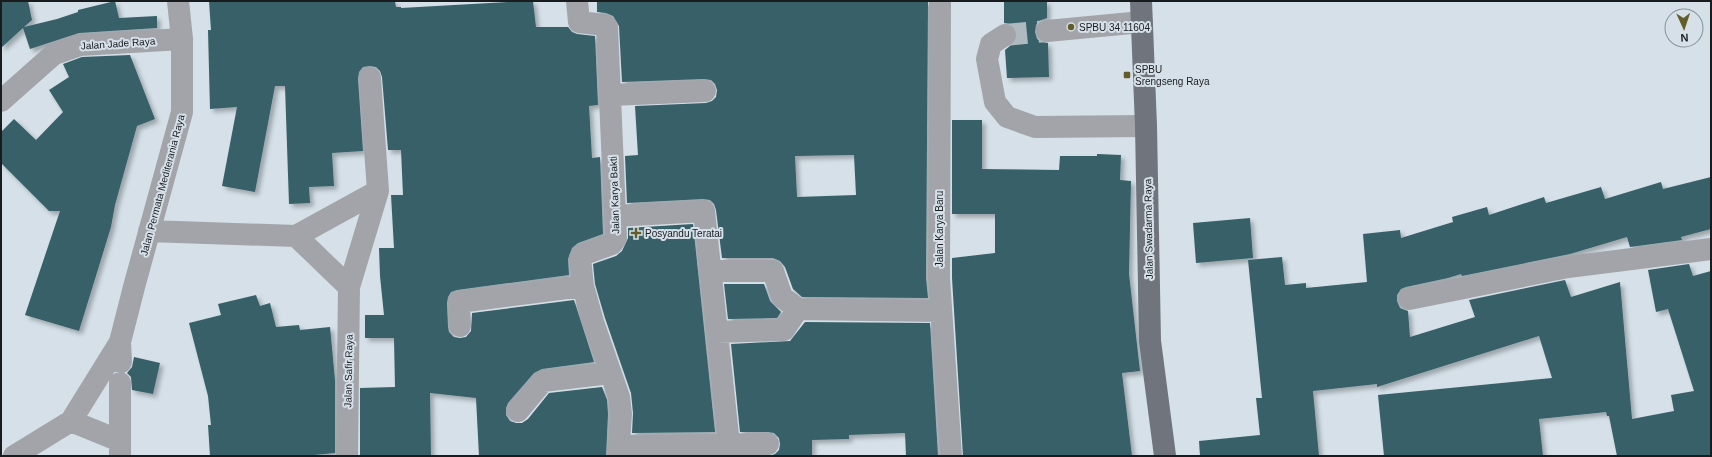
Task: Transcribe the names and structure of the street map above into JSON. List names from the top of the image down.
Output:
{
  "streets": {
    "main road": ["Jalan Swadarma Raya"],
    "street": [
      "Jalan Jade Raya",
      "Jalan Permata Mediterania Raya",
      "Jalan Karya Bakti",
      "Jalan Karya Baru",
      "Jalan Safir Raya"
    ]
  },
  "crossings": [
    ["Jalan Jade Raya", "Jalan Permata Mediterania Raya"]
  ],
  "places": {
    "other": ["SPBU 34 11604"],
    "transit": ["SPBU Srengseng Raya"],
    "health": ["Posyandu Teratai"]
  },
  "north": "bottom"
}
